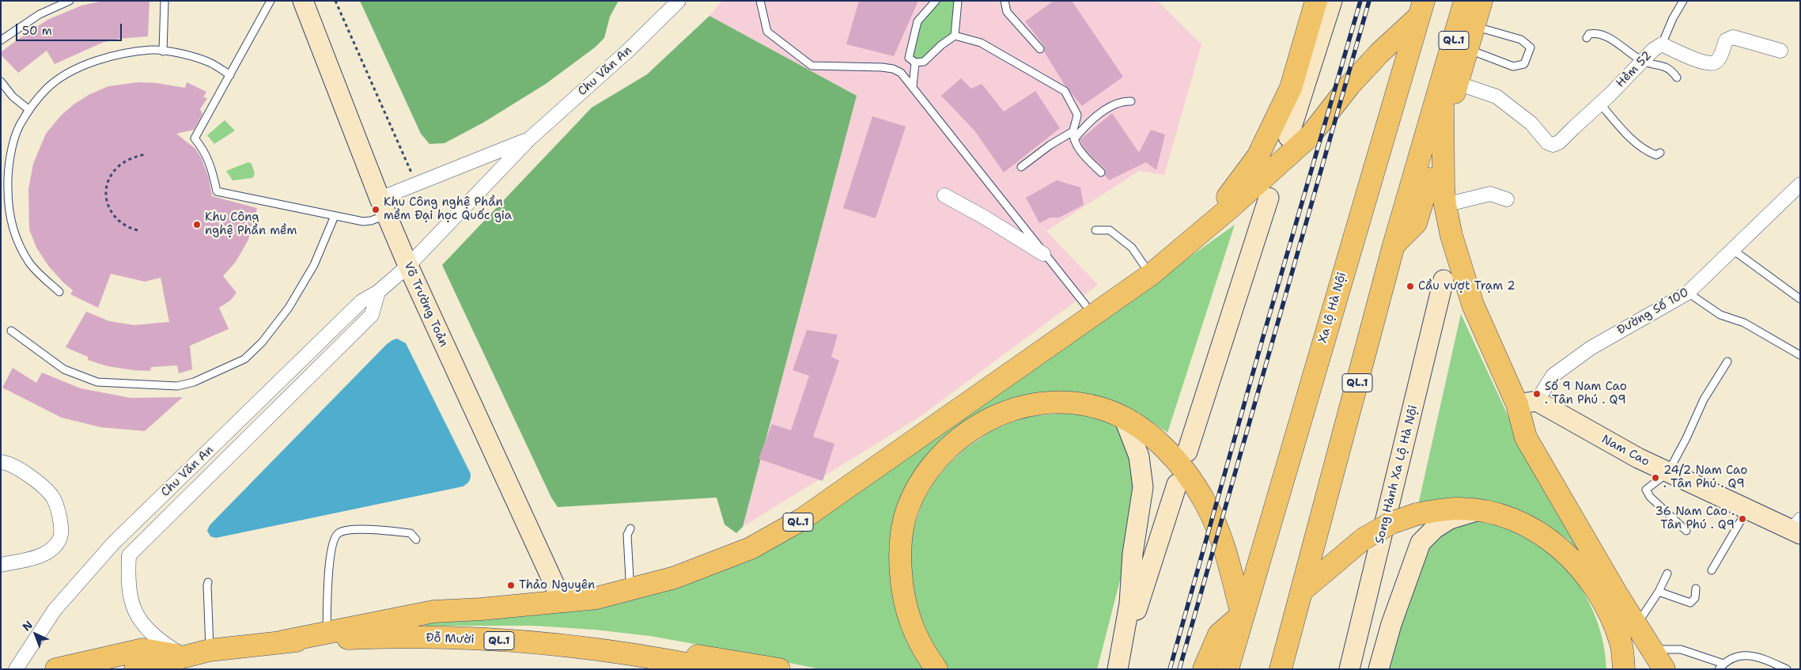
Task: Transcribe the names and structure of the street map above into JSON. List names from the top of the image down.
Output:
{
  "streets": {
    "main road": [
      "QL.1",
      "Võ Trường Toản",
      "Xa lộ Hà Nội",
      "Nam Cao",
      "Song Hành Xa Lộ Hà Nội",
      "Đỗ Mười"
    ],
    "street": ["Hẻm 52", "Chu Văn An", "Đường Số 100"]
  },
  "crossings": [
    ["QL.1", "Hẻm 52"],
    ["QL.1", "Võ Trường Toản"],
    ["QL.1", "Xa lộ Hà Nội"],
    ["QL.1", "Đỗ Mười"],
    ["Chu Văn An", "Võ Trường Toản"],
    ["Đường Số 100", "Nam Cao"]
  ],
  "places": [
    "Khu Công nghệ Phần mềm Đại học Quốc gia",
    "Khu Công nghệ Phần mềm",
    "Cầu vượt Trạm 2",
    "Số 9 Nam Cao . Tân Phú . Q9",
    "24/2 Nam Cao . Tân Phú . Q9",
    "36 Nam Cao . Tân Phú . Q9",
    "Thảo Nguyên"
  ],
  "scale_bar": "50 m",
  "north": "top left"
}
